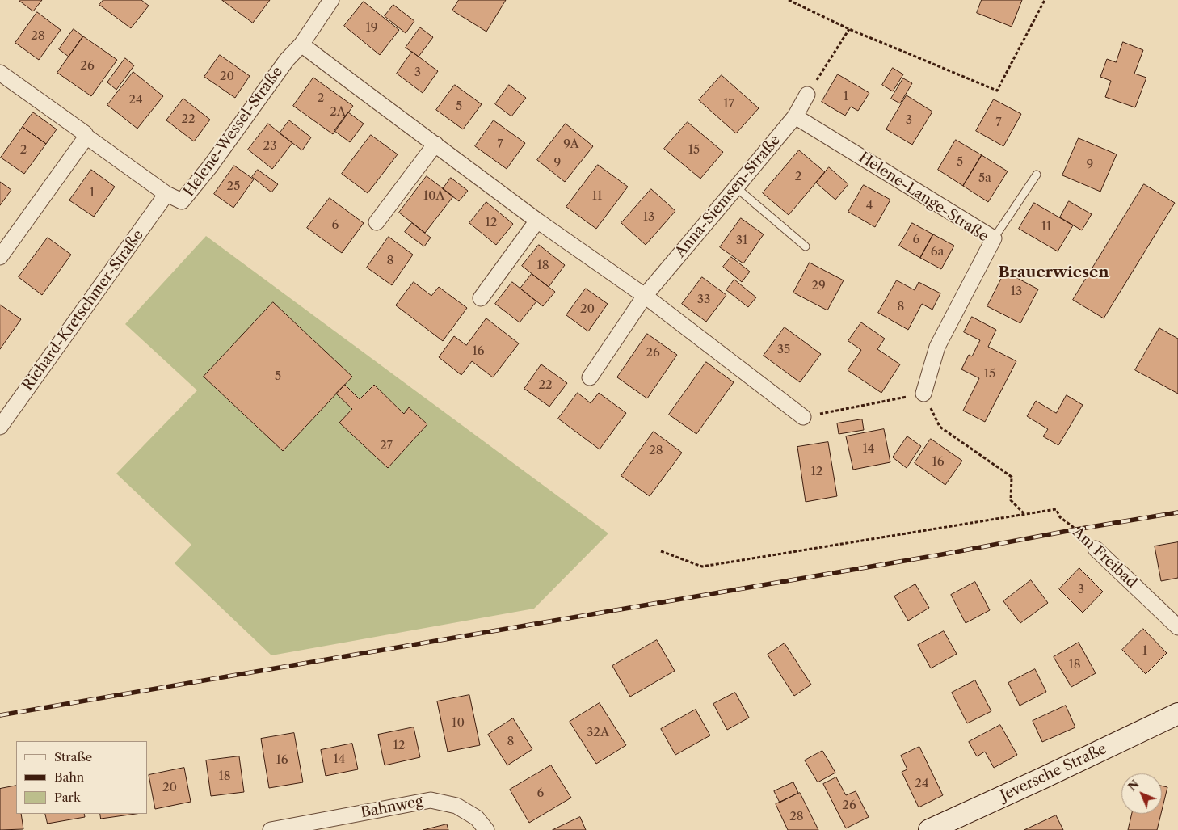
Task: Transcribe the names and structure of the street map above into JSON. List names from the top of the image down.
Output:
{
  "streets": {
    "street": [
      "Helene-Wessel-Straße",
      "Anna-Siemsen-Straße",
      "Helene-Lange-Straße",
      "Richard-Kretschmer-Straße",
      "Am Freibad",
      "Jeversche Straße",
      "Bahnweg"
    ]
  },
  "crossings": [
    ["Helene-Wessel-Straße", "Richard-Kretschmer-Straße"],
    ["Anna-Siemsen-Straße", "Helene-Lange-Straße"]
  ],
  "districts": ["Brauerwiesen"],
  "house_numbers": [
    "19",
    "28",
    "26",
    "3",
    "20",
    "1",
    "2",
    "24",
    "17",
    "5",
    "2A",
    "22",
    "3",
    "7",
    "7",
    "9A",
    "23",
    "2",
    "15",
    "5",
    "9",
    "9",
    "2",
    "5a",
    "25",
    "1",
    "10A",
    "11",
    "4",
    "13",
    "12",
    "6",
    "11",
    "6",
    "31",
    "6a",
    "8",
    "18",
    "29",
    "13",
    "33",
    "8",
    "20",
    "35",
    "16",
    "26",
    "15",
    "5",
    "22",
    "27",
    "14",
    "28",
    "16",
    "12",
    "3",
    "1",
    "18",
    "10",
    "32A",
    "8",
    "12",
    "14",
    "16",
    "18",
    "24",
    "20",
    "6",
    "26",
    "28"
  ],
  "legend": ["Straße", "Bahn", "Park"],
  "north": "top left"
}
